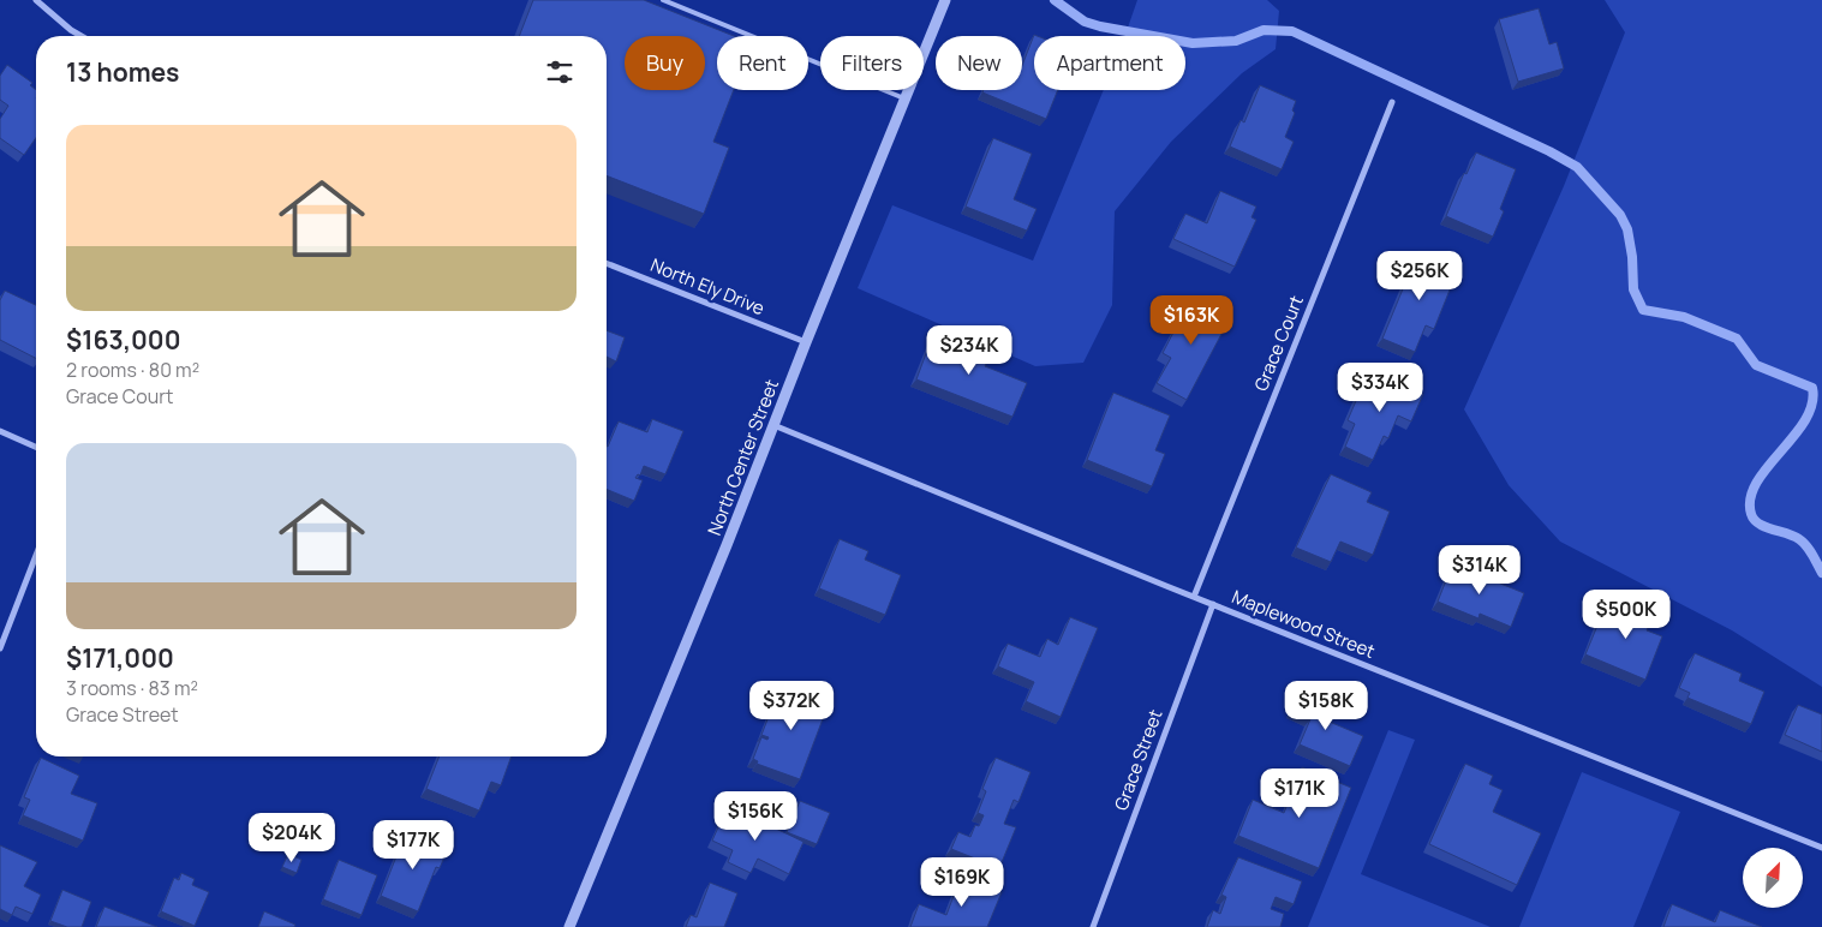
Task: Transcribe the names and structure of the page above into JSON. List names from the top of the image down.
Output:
{
  "streets": {
    "street": [
      "North Ely Drive",
      "Grace Court",
      "North Center Street",
      "Maplewood Street",
      "Grace Street"
    ]
  },
  "crossings": [
    ["North Ely Drive", "North Center Street"],
    ["Grace Court", "Maplewood Street"],
    ["North Center Street", "Maplewood Street"],
    ["Maplewood Street", "Grace Street"]
  ],
  "north": "top right",
  "page": {
    "chip": [
      "Buy",
      "Rent",
      "Filters",
      "New",
      "Apartment"
    ],
    "heading": "13 homes",
    "list": [
      {
        "name": "$163,000",
        "note": "2 rooms · 80 m² · Grace Court"
      },
      {
        "name": "$171,000",
        "note": "3 rooms · 83 m² · Grace Street"
      }
    ],
    "price": [
      "$256K",
      "$163K",
      "$234K",
      "$334K",
      "$314K",
      "$500K",
      "$372K",
      "$158K",
      "$171K",
      "$156K",
      "$204K",
      "$177K",
      "$169K"
    ]
  }
}
